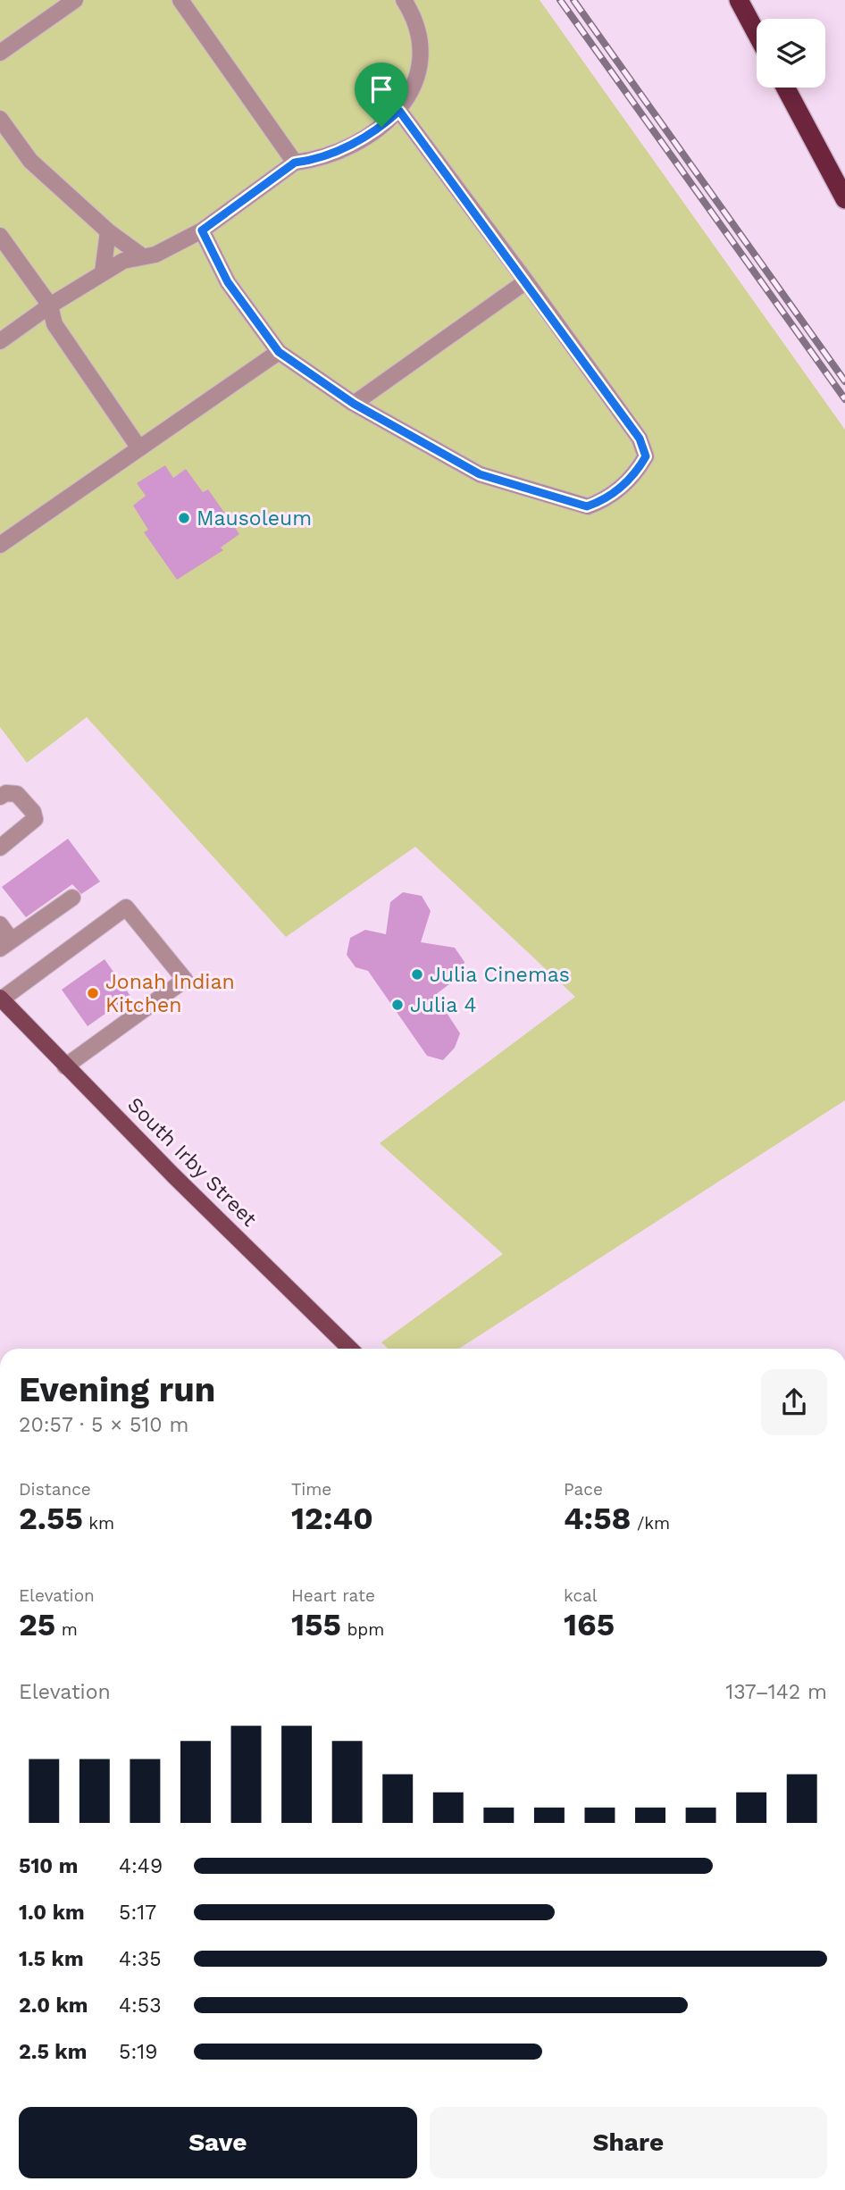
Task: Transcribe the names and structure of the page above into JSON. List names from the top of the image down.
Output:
{
  "streets": {
    "main road": ["South Irby Street"]
  },
  "places": [
    "Mausoleum",
    "Julia Cinemas",
    "Jonah Indian Kitchen",
    "Julia 4"
  ],
  "page": {
    "heading": ["Evening run", "20:57 · 5 × 510 m"],
    "stats": [
      ["Distance", "2.55 km"],
      ["Time", "12:40"],
      ["Pace", "4:58 /km"],
      ["Elevation", "25 m"],
      ["Heart rate", "155 bpm"],
      ["kcal", "165"]
    ],
    "chart": ["Elevation", "137–142 m"],
    "list": [
      {
        "name": "510 m",
        "note": "4:49"
      },
      {
        "name": "1.0 km",
        "note": "5:17"
      },
      {
        "name": "1.5 km",
        "note": "4:35"
      },
      {
        "name": "2.0 km",
        "note": "4:53"
      },
      {
        "name": "2.5 km",
        "note": "5:19"
      }
    ],
    "buttons": ["Save", "Share"]
  }
}
